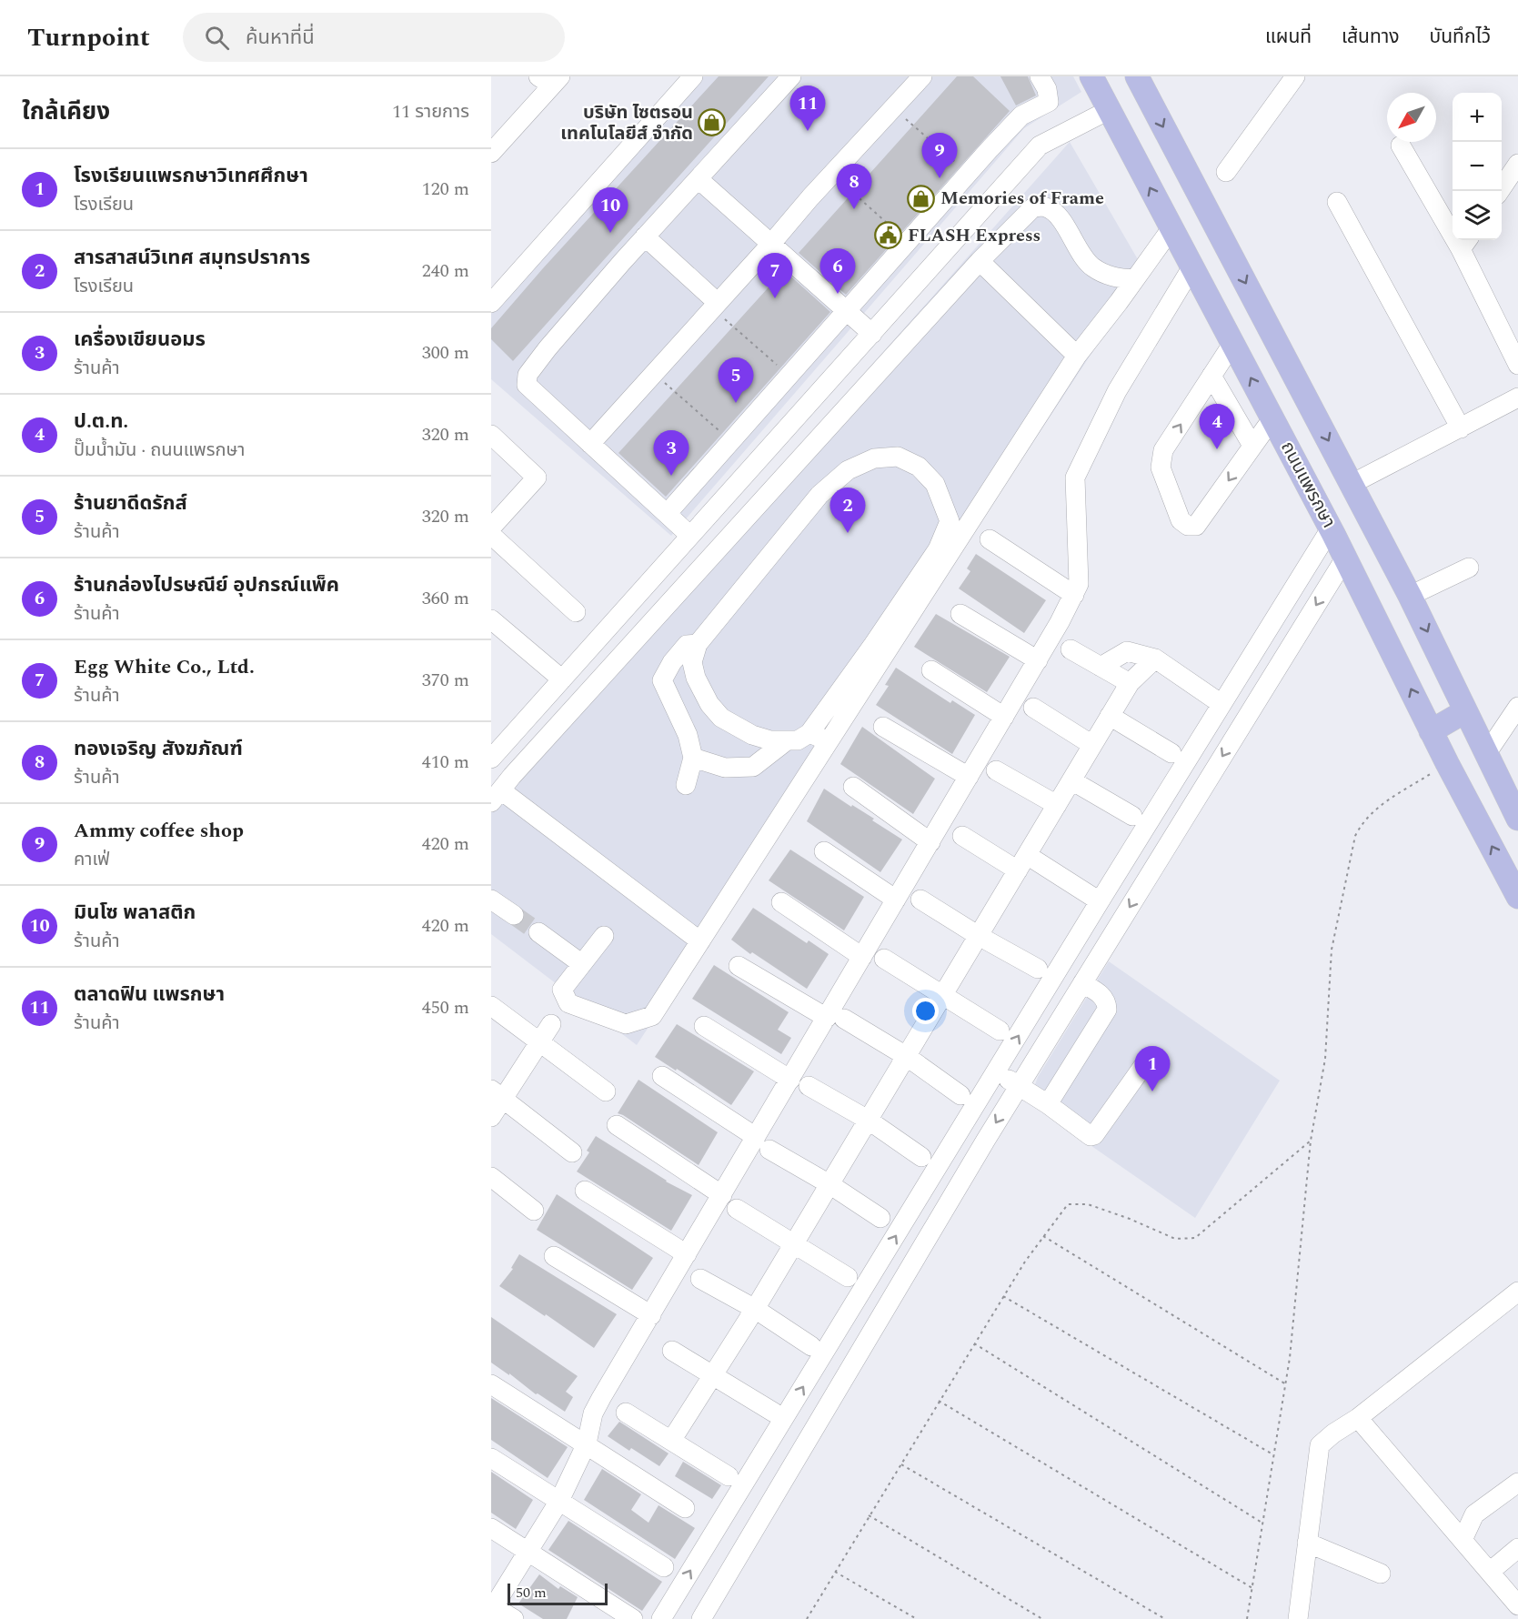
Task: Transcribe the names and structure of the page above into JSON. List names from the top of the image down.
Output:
{
  "streets": {
    "main road": ["ถนนแพรกษา"]
  },
  "places": {
    "shop": ["บริษัท ไซตรอน เทคโนโลยีส์ จำกัด", "Memories of Frame"],
    "public building": ["FLASH Express"]
  },
  "scale_bar": "50 m",
  "north": "bottom left",
  "page": {
    "header": "Turnpoint",
    "search": "ค้นหาที่นี่",
    "nav": ["แผนที่", "เส้นทาง", "บันทึกไว้"],
    "heading": ["ใกล้เคียง", "11 รายการ"],
    "pins": [
      "11",
      "9",
      "8",
      "10",
      "6",
      "7",
      "5",
      "4",
      "3",
      "2",
      "1"
    ],
    "map_buttons": ["+", "−"],
    "list": [
      {
        "mark": "1",
        "name": "โรงเรียนแพรกษาวิเทศศึกษา",
        "note": "โรงเรียน",
        "value": "120 m"
      },
      {
        "mark": "2",
        "name": "สารสาสน์วิเทศ สมุทรปราการ",
        "note": "โรงเรียน",
        "value": "240 m"
      },
      {
        "mark": "3",
        "name": "เครื่องเขียนอมร",
        "note": "ร้านค้า",
        "value": "300 m"
      },
      {
        "mark": "4",
        "name": "ป.ต.ท.",
        "note": "ปั๊มน้ำมัน · ถนนแพรกษา",
        "value": "320 m"
      },
      {
        "mark": "5",
        "name": "ร้านยาดีดรักส์",
        "note": "ร้านค้า",
        "value": "320 m"
      },
      {
        "mark": "6",
        "name": "ร้านกล่องไปรษณีย์ อุปกรณ์แพ็ค",
        "note": "ร้านค้า",
        "value": "360 m"
      },
      {
        "mark": "7",
        "name": "Egg White Co., Ltd.",
        "note": "ร้านค้า",
        "value": "370 m"
      },
      {
        "mark": "8",
        "name": "ทองเจริญ สังฆภัณฑ์",
        "note": "ร้านค้า",
        "value": "410 m"
      },
      {
        "mark": "9",
        "name": "Ammy coffee shop",
        "note": "คาเฟ่",
        "value": "420 m"
      },
      {
        "mark": "10",
        "name": "มินโซ พลาสติก",
        "note": "ร้านค้า",
        "value": "420 m"
      },
      {
        "mark": "11",
        "name": "ตลาดฟิน แพรกษา",
        "note": "ร้านค้า",
        "value": "450 m"
      }
    ],
    "scale": "50 m"
  }
}
